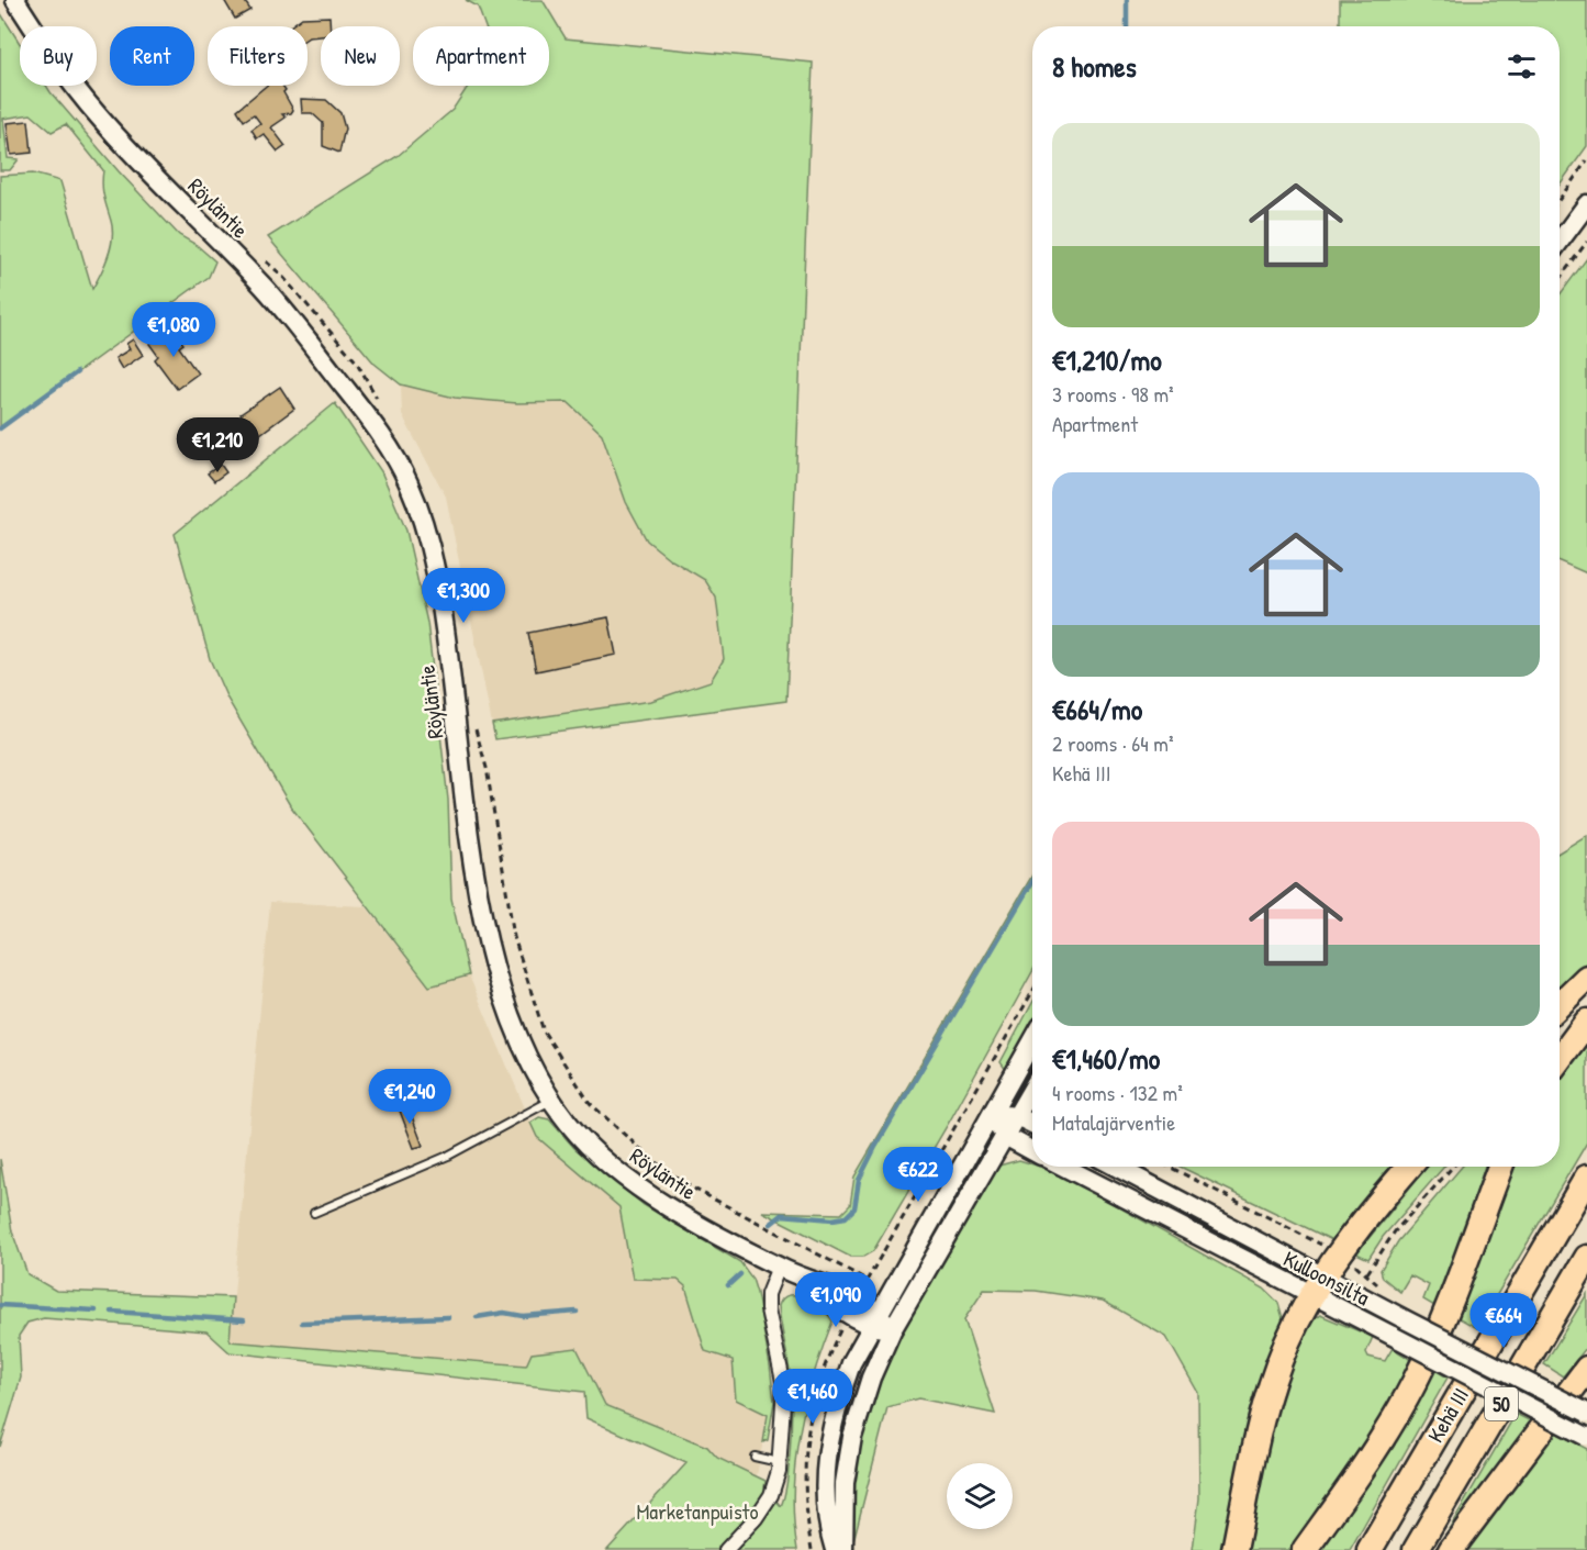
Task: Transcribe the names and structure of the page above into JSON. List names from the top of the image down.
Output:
{
  "streets": {
    "highway": ["50", "Kehä III"],
    "main road": ["Röyläntie", "Kulloonsilta"]
  },
  "parks": ["Marketanpuisto"],
  "page": {
    "chip": [
      "Buy",
      "Rent",
      "Filters",
      "New",
      "Apartment"
    ],
    "heading": "8 homes",
    "list": [
      {
        "name": "€1,210/mo",
        "note": "3 rooms · 98 m² · Apartment"
      },
      {
        "name": "€664/mo",
        "note": "2 rooms · 64 m² · Kehä III"
      },
      {
        "name": "€1,460/mo",
        "note": "4 rooms · 132 m² · Matalajärventie"
      }
    ],
    "price": [
      "€1,080",
      "€1,210",
      "€1,300",
      "€1,240",
      "€622",
      "€1,090",
      "€664",
      "€1,460"
    ]
  }
}
